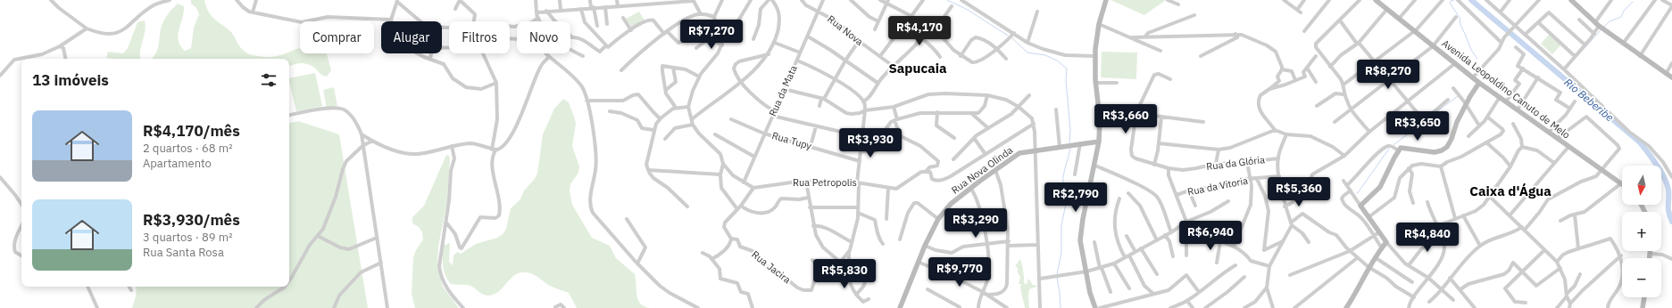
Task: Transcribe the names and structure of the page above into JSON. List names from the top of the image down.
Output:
{
  "streets": {
    "street": [
      "Rua Nova",
      "Avenida Leopoldino Canuto de Melo",
      "Rua da Mata",
      "Rua Tupy",
      "Rua da Glória",
      "Rua Nova Olinda",
      "Rua Petropolis",
      "Rua da Vitoria",
      "Rua Jacira"
    ]
  },
  "crossings": [
    ["Rua Nova", "Rua da Mata"],
    ["Rua da Mata", "Rua Tupy"]
  ],
  "districts": ["Sapucaia", "Caixa d'Água"],
  "water": ["Rio Beberibe"],
  "north": "bottom",
  "page": {
    "price": [
      "R$4,170",
      "R$7,270",
      "R$8,270",
      "R$3,660",
      "R$3,650",
      "R$3,930",
      "R$5,360",
      "R$2,790",
      "R$3,290",
      "R$6,940",
      "R$4,840",
      "R$9,770",
      "R$5,830"
    ],
    "chip": [
      "Comprar",
      "Alugar",
      "Filtros",
      "Novo"
    ],
    "heading": "13 imóveis",
    "list": [
      {
        "name": "R$4,170/mês",
        "note": "2 quartos · 68 m² · Apartamento"
      },
      {
        "name": "R$3,930/mês",
        "note": "3 quartos · 89 m² · Rua Santa Rosa"
      }
    ],
    "map_buttons": ["+", "−"]
  }
}
